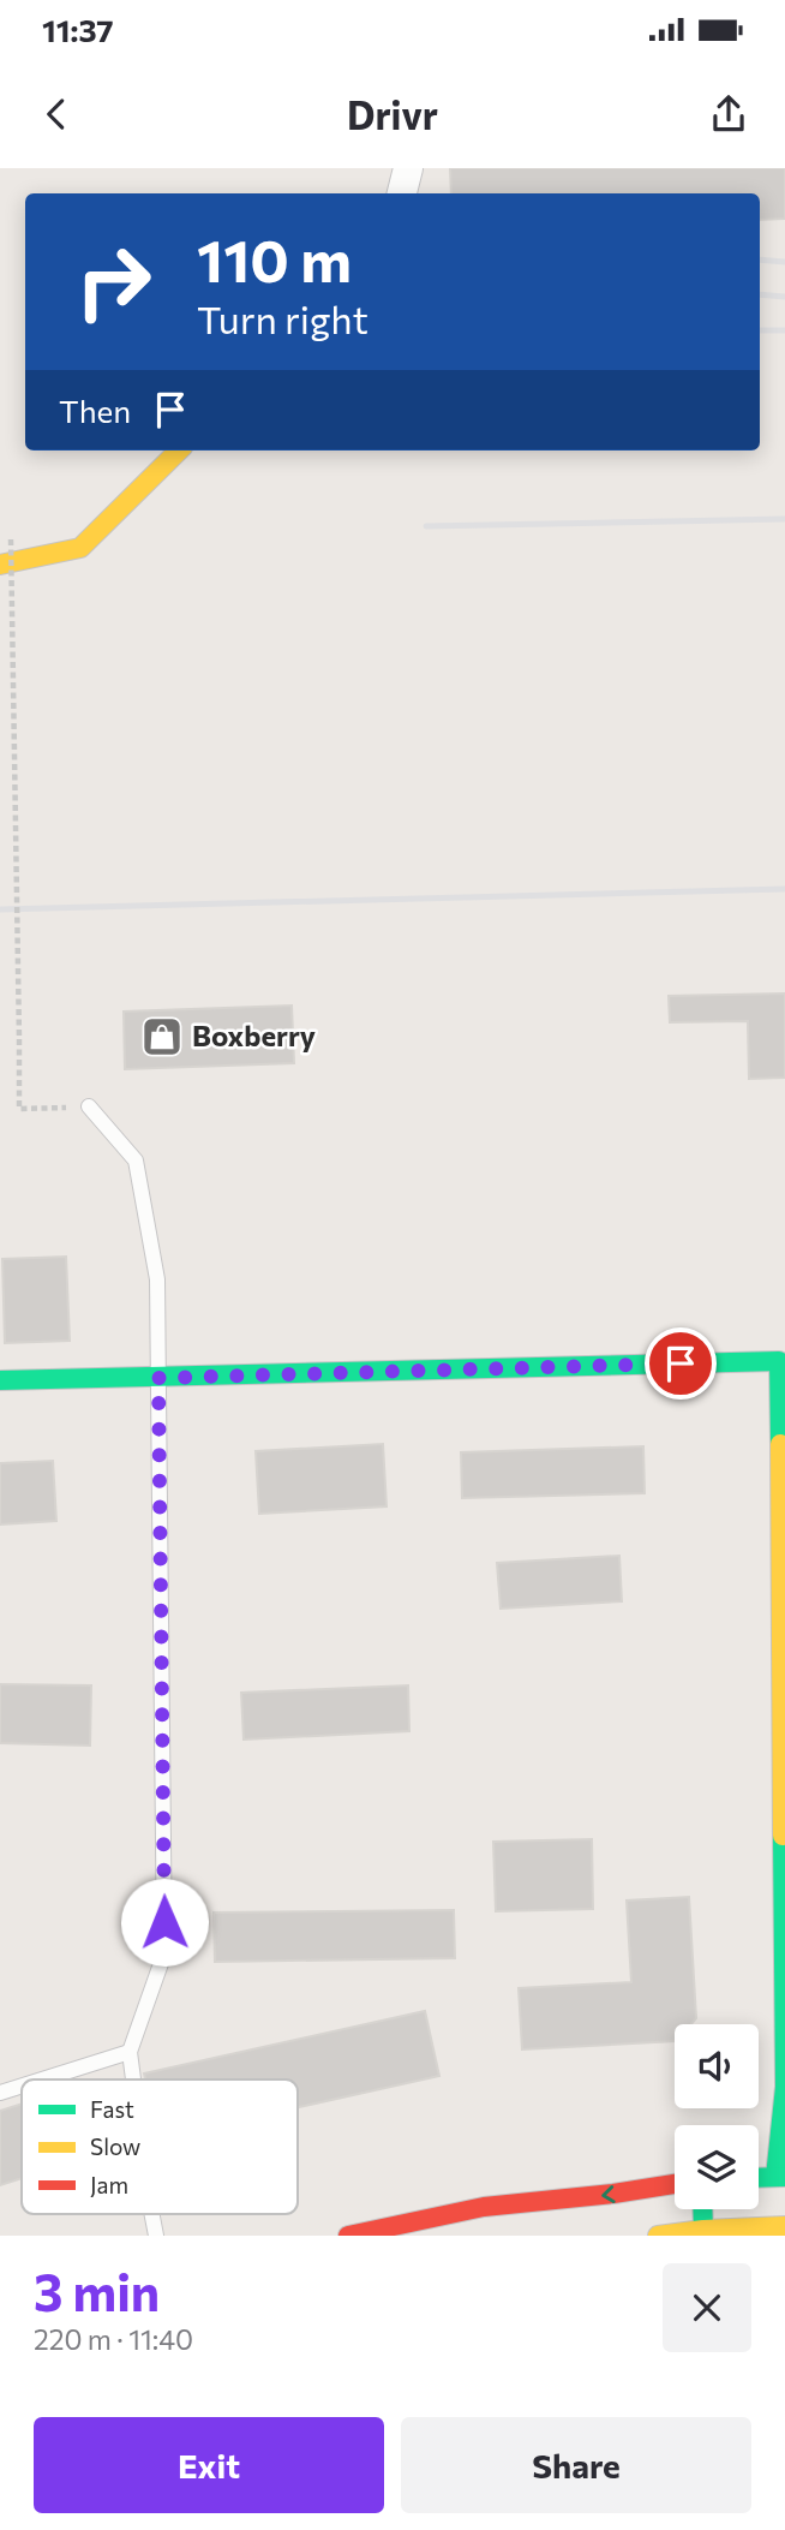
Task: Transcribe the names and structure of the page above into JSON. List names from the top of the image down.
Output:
{
  "places": {
    "shop": ["Boxberry"]
  },
  "legend": ["Fast", "Slow", "Jam"],
  "page": {
    "status": "11:37",
    "header": "Drivr",
    "turn": ["110 m", "Turn right"],
    "then": "Then",
    "heading": ["3 min", "220 m · 11:40"],
    "buttons": ["Exit", "Share"]
  }
}
